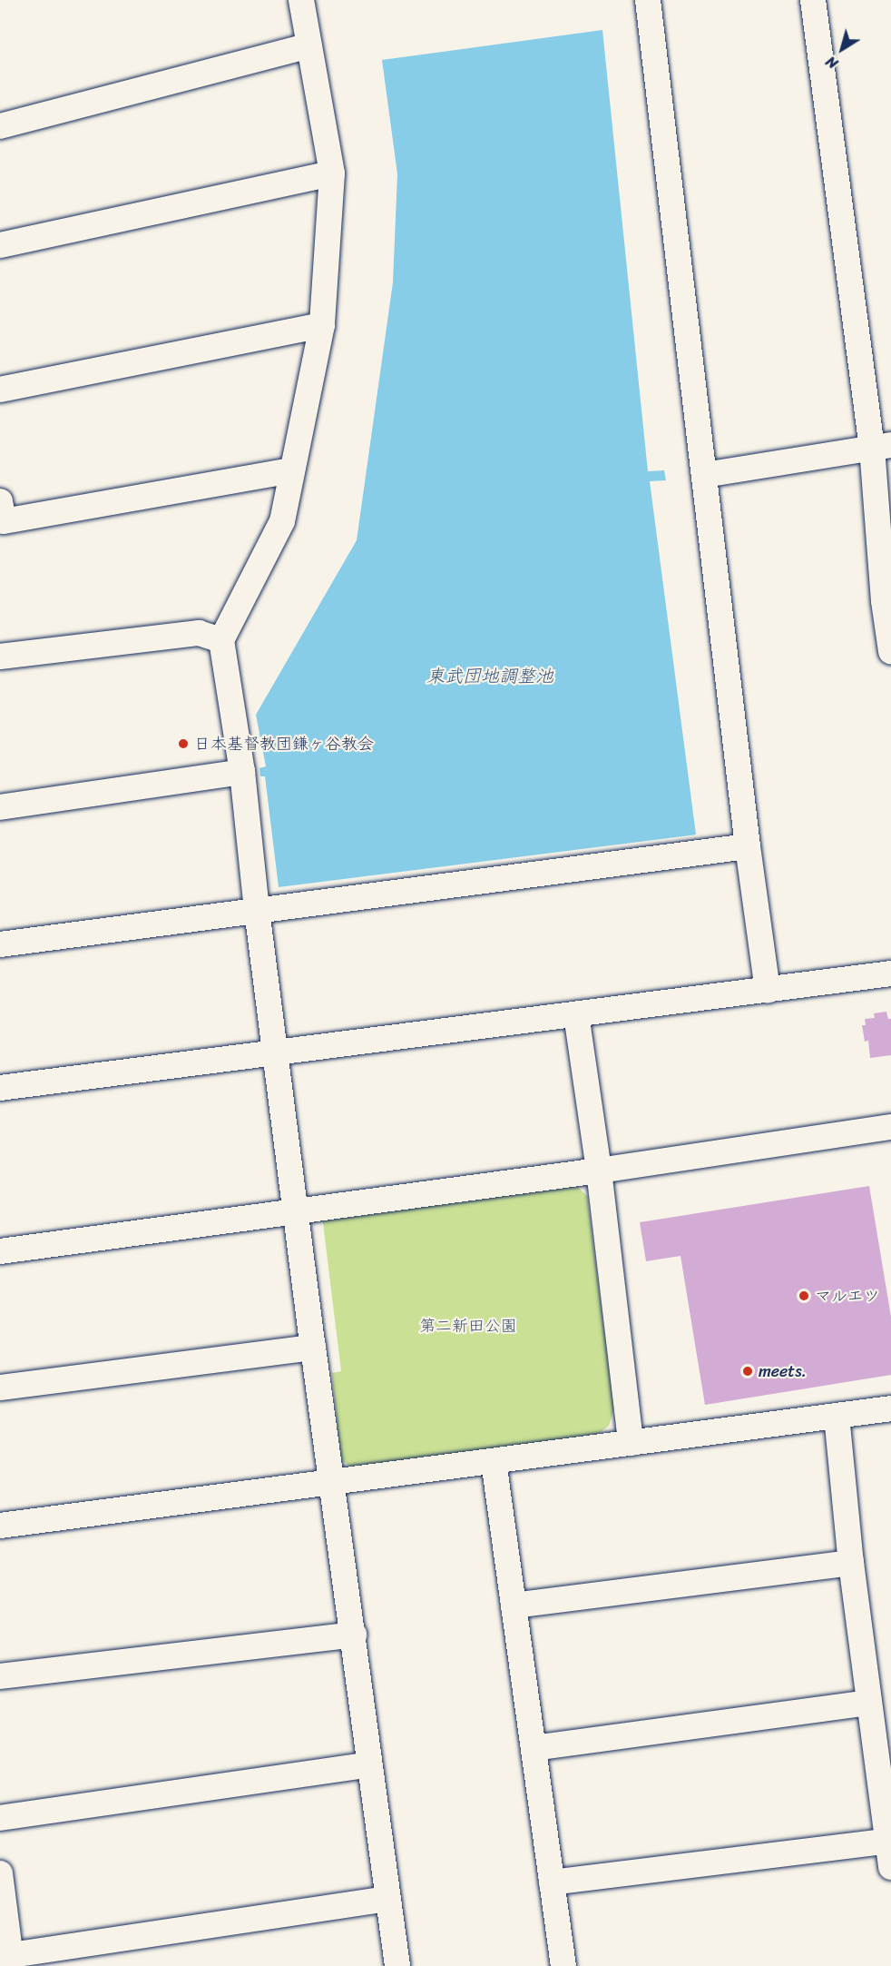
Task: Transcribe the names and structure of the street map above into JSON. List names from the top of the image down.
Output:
{
  "water": ["東武団地調整池"],
  "parks": ["第二新田公園"],
  "places": ["日本基督教団鎌ヶ谷教会", "マルエツ", "meets."],
  "north": "bottom left"
}
